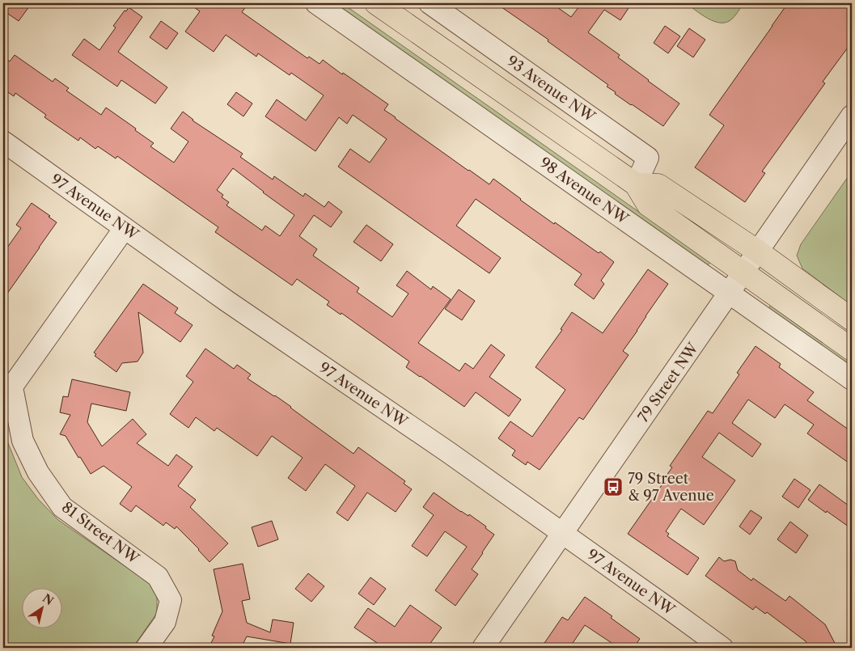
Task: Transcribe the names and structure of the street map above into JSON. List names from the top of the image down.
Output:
{
  "streets": {
    "main road": ["98 Avenue NW"],
    "street": [
      "93 Avenue NW",
      "97 Avenue NW",
      "79 Street NW",
      "81 Street NW"
    ]
  },
  "crossings": [
    ["93 Avenue NW", "98 Avenue NW"],
    ["98 Avenue NW", "79 Street NW"],
    ["97 Avenue NW", "79 Street NW"],
    ["97 Avenue NW", "81 Street NW"]
  ],
  "places": {
    "bus stop": ["79 Street & 97 Avenue"]
  },
  "north": "top right"
}
